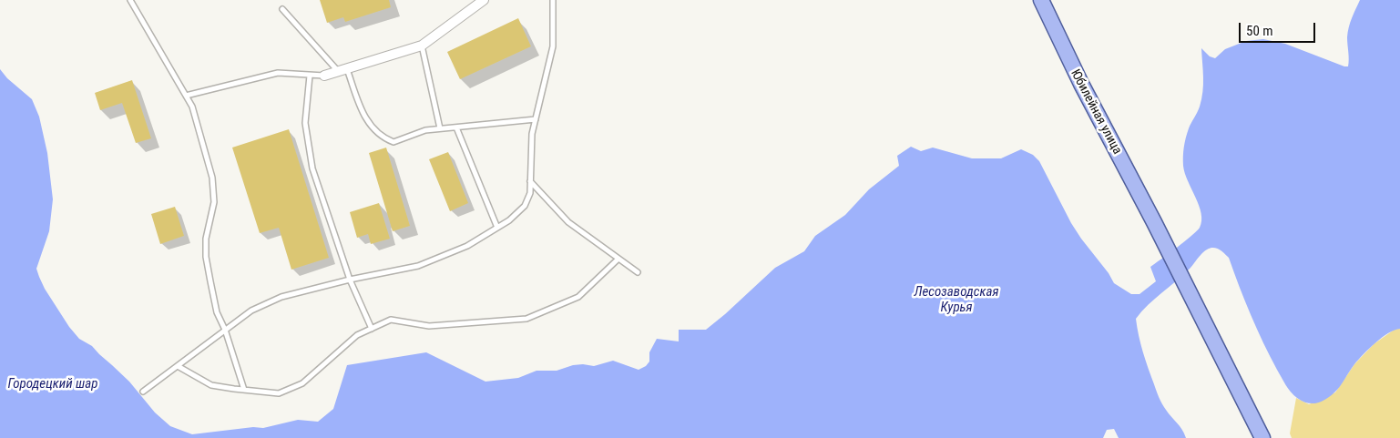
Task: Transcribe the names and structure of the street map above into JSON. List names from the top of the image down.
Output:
{
  "streets": {
    "main road": ["Юбилейная улица"]
  },
  "water": ["Лесозаводская Курья", "Городецкий шар"],
  "scale_bar": "50 m"
}
